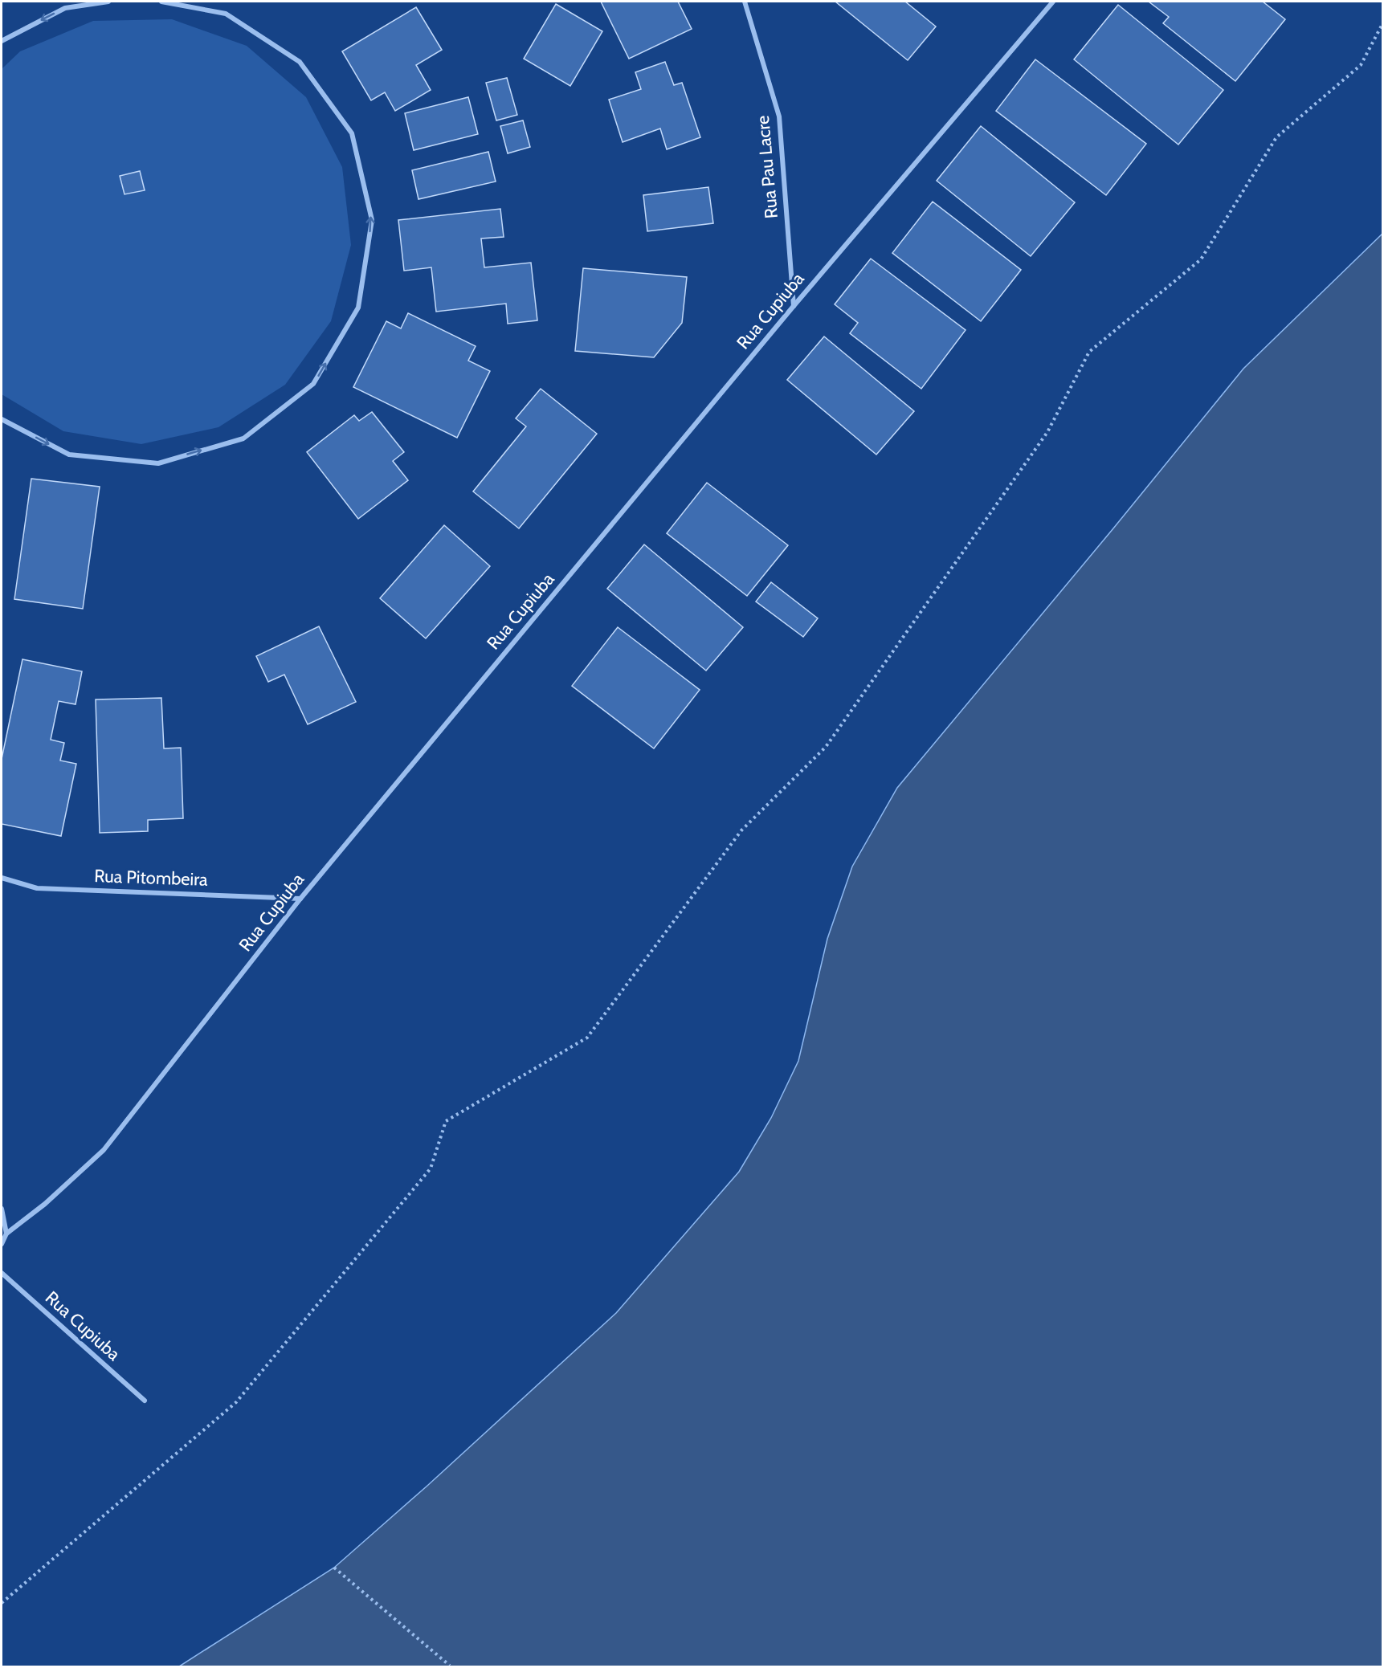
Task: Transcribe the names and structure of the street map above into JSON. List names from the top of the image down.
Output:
{
  "streets": {
    "street": ["Rua Pau Lacre", "Rua Cupiuba", "Rua Pitombeira"]
  },
  "crossings": [
    ["Rua Pau Lacre", "Rua Cupiuba"],
    ["Rua Cupiuba", "Rua Pitombeira"]
  ]
}
